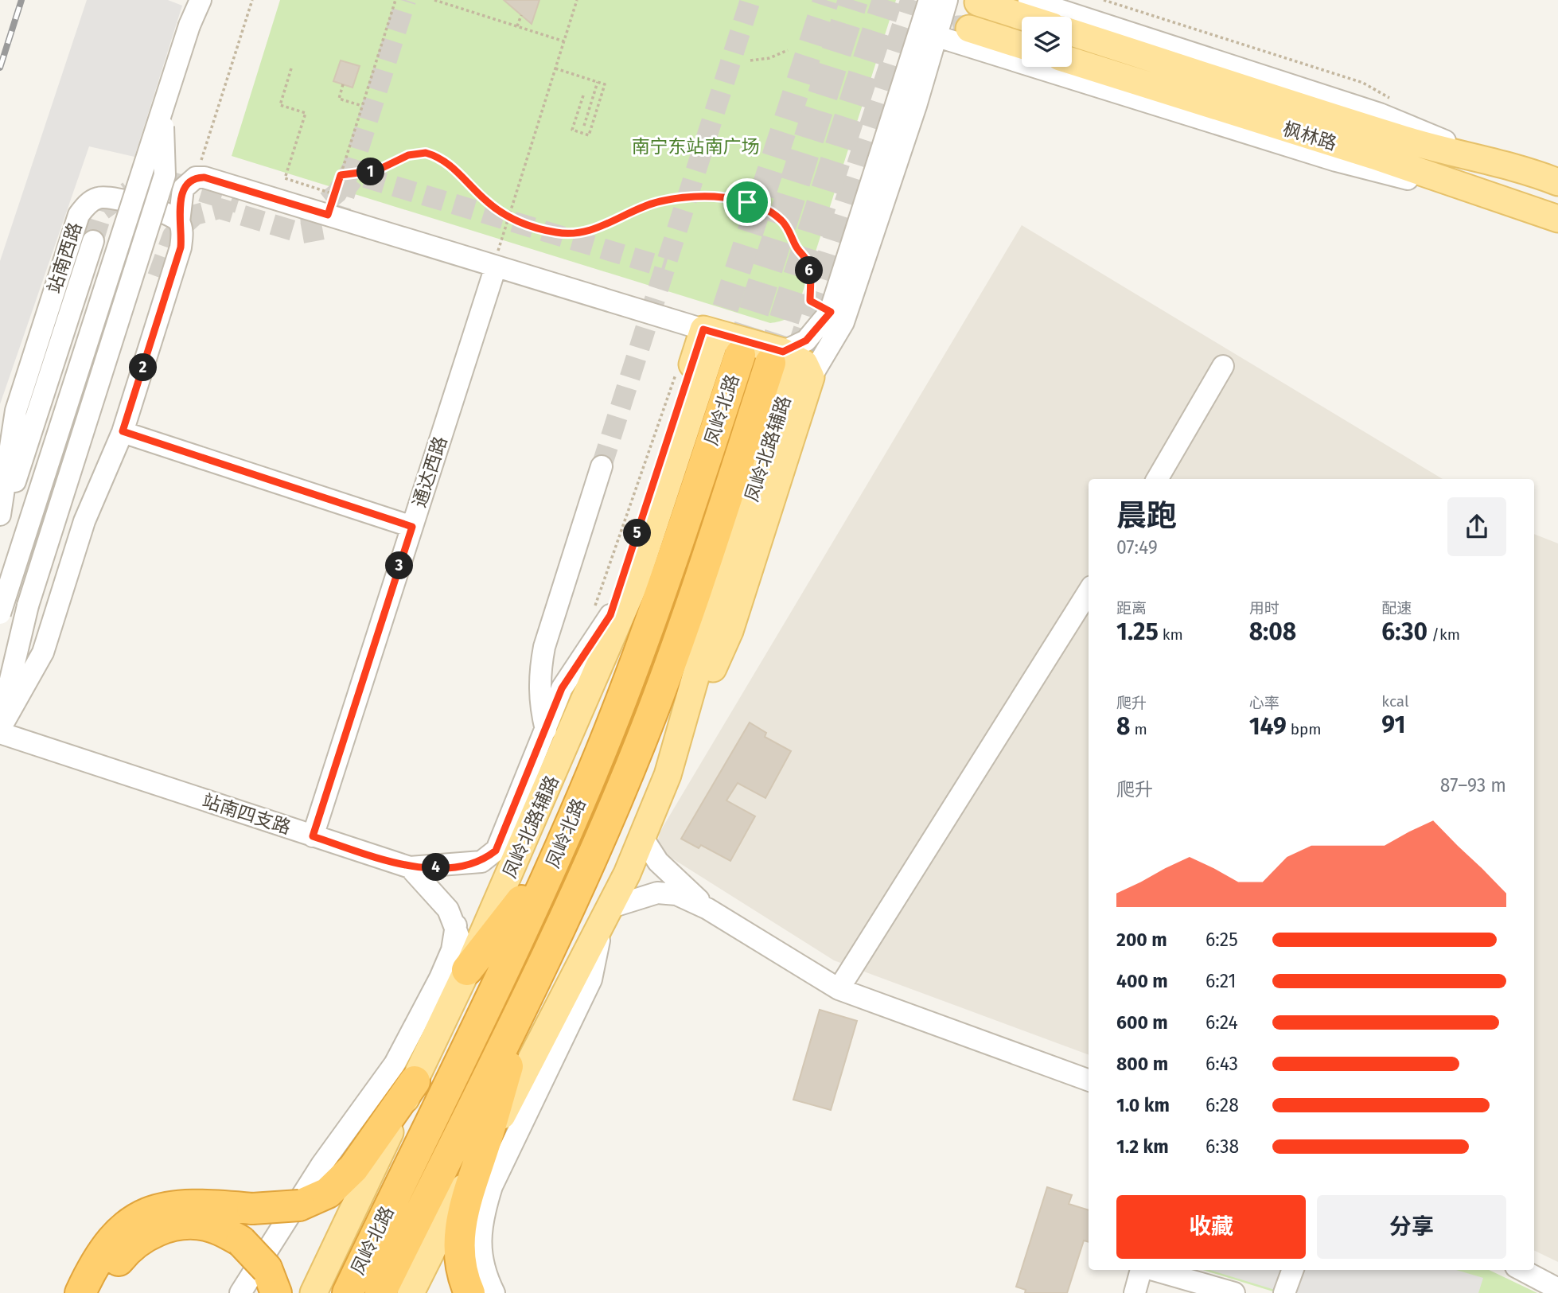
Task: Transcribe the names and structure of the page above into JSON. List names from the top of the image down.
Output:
{
  "streets": {
    "highway": ["凤岭北路"],
    "main road": ["枫林路", "凤岭北路辅路"],
    "street": ["站南西路", "通达西路", "站南四支路"]
  },
  "crossings": [
    ["凤岭北路", "凤岭北路辅路"],
    ["凤岭北路辅路", "站南四支路"],
    ["通达西路", "站南四支路"]
  ],
  "parks": ["南宁东站南广场"],
  "page": {
    "pins": [
      "1",
      "6",
      "2",
      "5",
      "3",
      "4"
    ],
    "heading": ["晨跑", "07:49"],
    "stats": [
      ["距离", "1.25 km"],
      ["用时", "8:08"],
      ["配速", "6:30 /km"],
      ["爬升", "8 m"],
      ["心率", "149 bpm"],
      ["kcal", "91"]
    ],
    "chart": ["爬升", "87–93 m"],
    "list": [
      {
        "name": "200 m",
        "note": "6:25"
      },
      {
        "name": "400 m",
        "note": "6:21"
      },
      {
        "name": "600 m",
        "note": "6:24"
      },
      {
        "name": "800 m",
        "note": "6:43"
      },
      {
        "name": "1.0 km",
        "note": "6:28"
      },
      {
        "name": "1.2 km",
        "note": "6:38"
      }
    ],
    "buttons": ["收藏", "分享"]
  }
}
